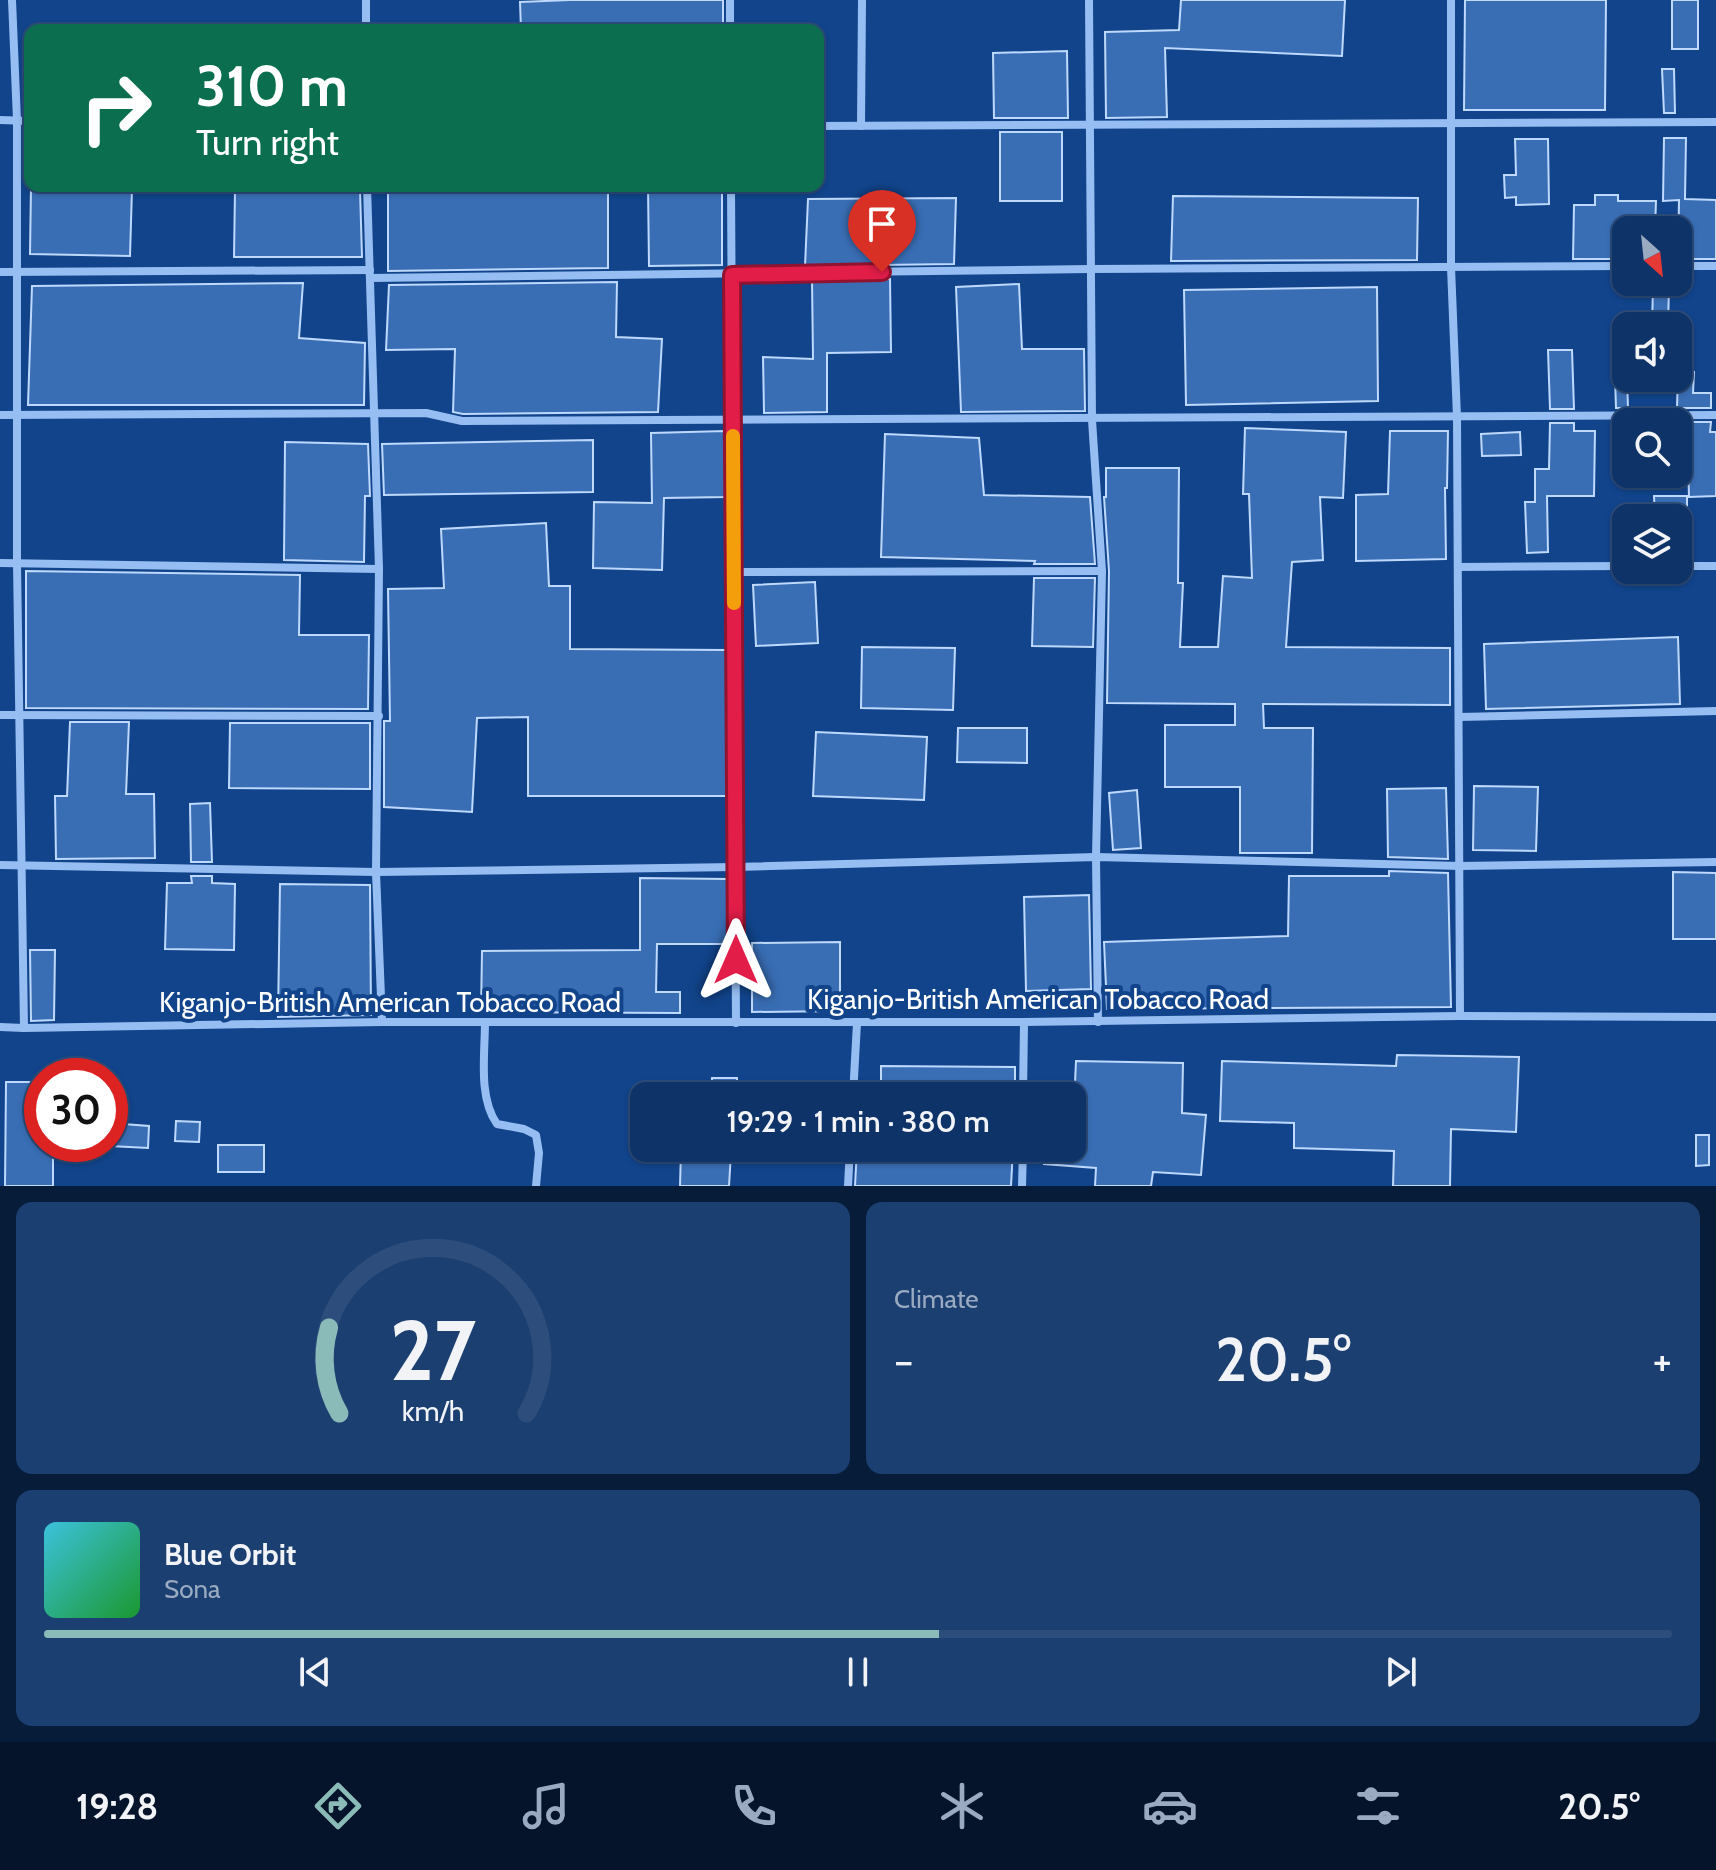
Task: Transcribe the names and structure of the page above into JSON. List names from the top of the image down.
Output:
{
  "streets": {
    "street": ["Kiganjo-British American Tobacco Road"]
  },
  "north": "bottom right",
  "page": {
    "turn": ["310 m", "Turn right"],
    "limit": "30",
    "trip": "19:29 · 1 min · 380 m",
    "tile": "Climate",
    "heat": ["−", "20.5°", "+"],
    "song": ["Blue Orbit", "Sona"],
    "tabs": ["19:28", "20.5°"],
    "gauge": ["27", "km/h"]
  }
}
